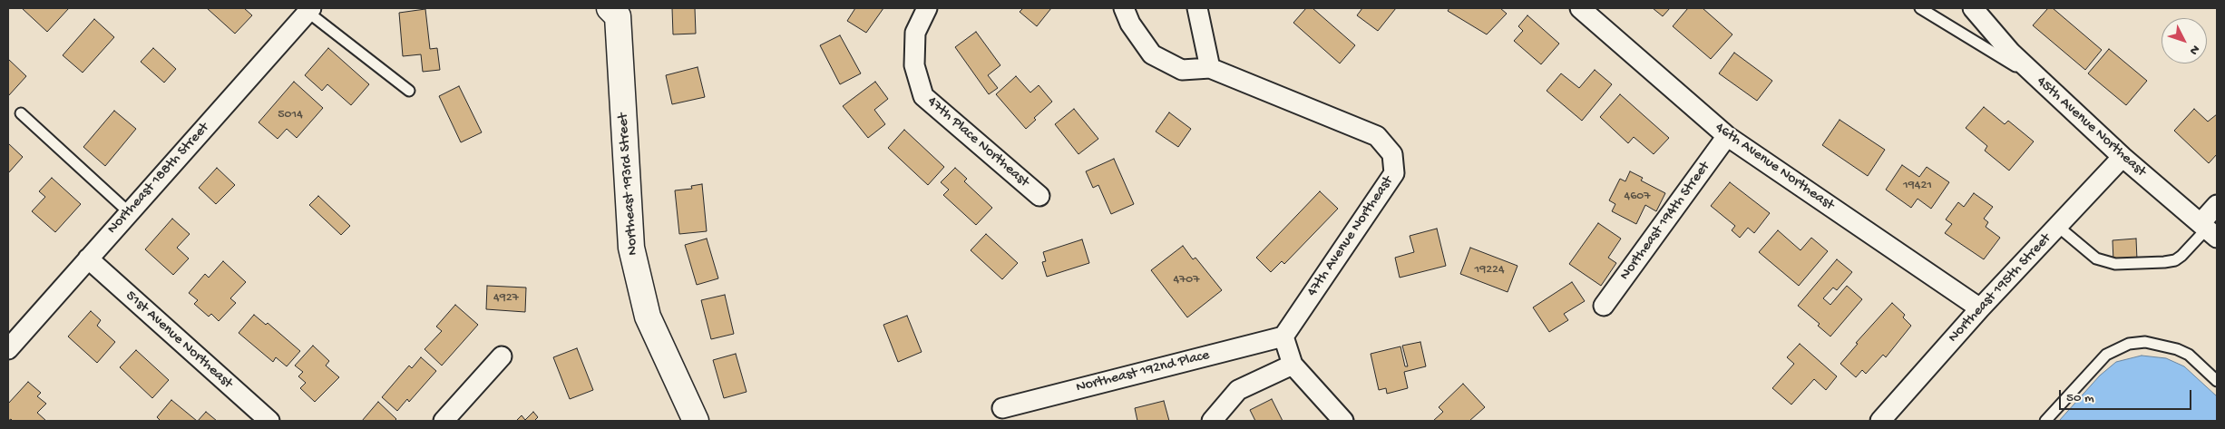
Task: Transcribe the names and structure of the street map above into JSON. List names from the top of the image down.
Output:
{
  "streets": {
    "street": [
      "45th Avenue Northeast",
      "47th Place Northeast",
      "46th Avenue Northeast",
      "Northeast 188th Street",
      "Northeast 193rd Street",
      "Northeast 194th Street",
      "47th Avenue Northeast",
      "Northeast 195th Street",
      "51st Avenue Northeast",
      "Northeast 192nd Place"
    ]
  },
  "crossings": [
    ["45th Avenue Northeast", "Northeast 195th Street"],
    ["46th Avenue Northeast", "Northeast 194th Street"],
    ["46th Avenue Northeast", "Northeast 195th Street"],
    ["Northeast 188th Street", "51st Avenue Northeast"],
    ["47th Avenue Northeast", "Northeast 192nd Place"]
  ],
  "house_numbers": [
    "5014",
    "19421",
    "4607",
    "19224",
    "4707",
    "4927"
  ],
  "scale_bar": "50 m",
  "north": "bottom right"
}
